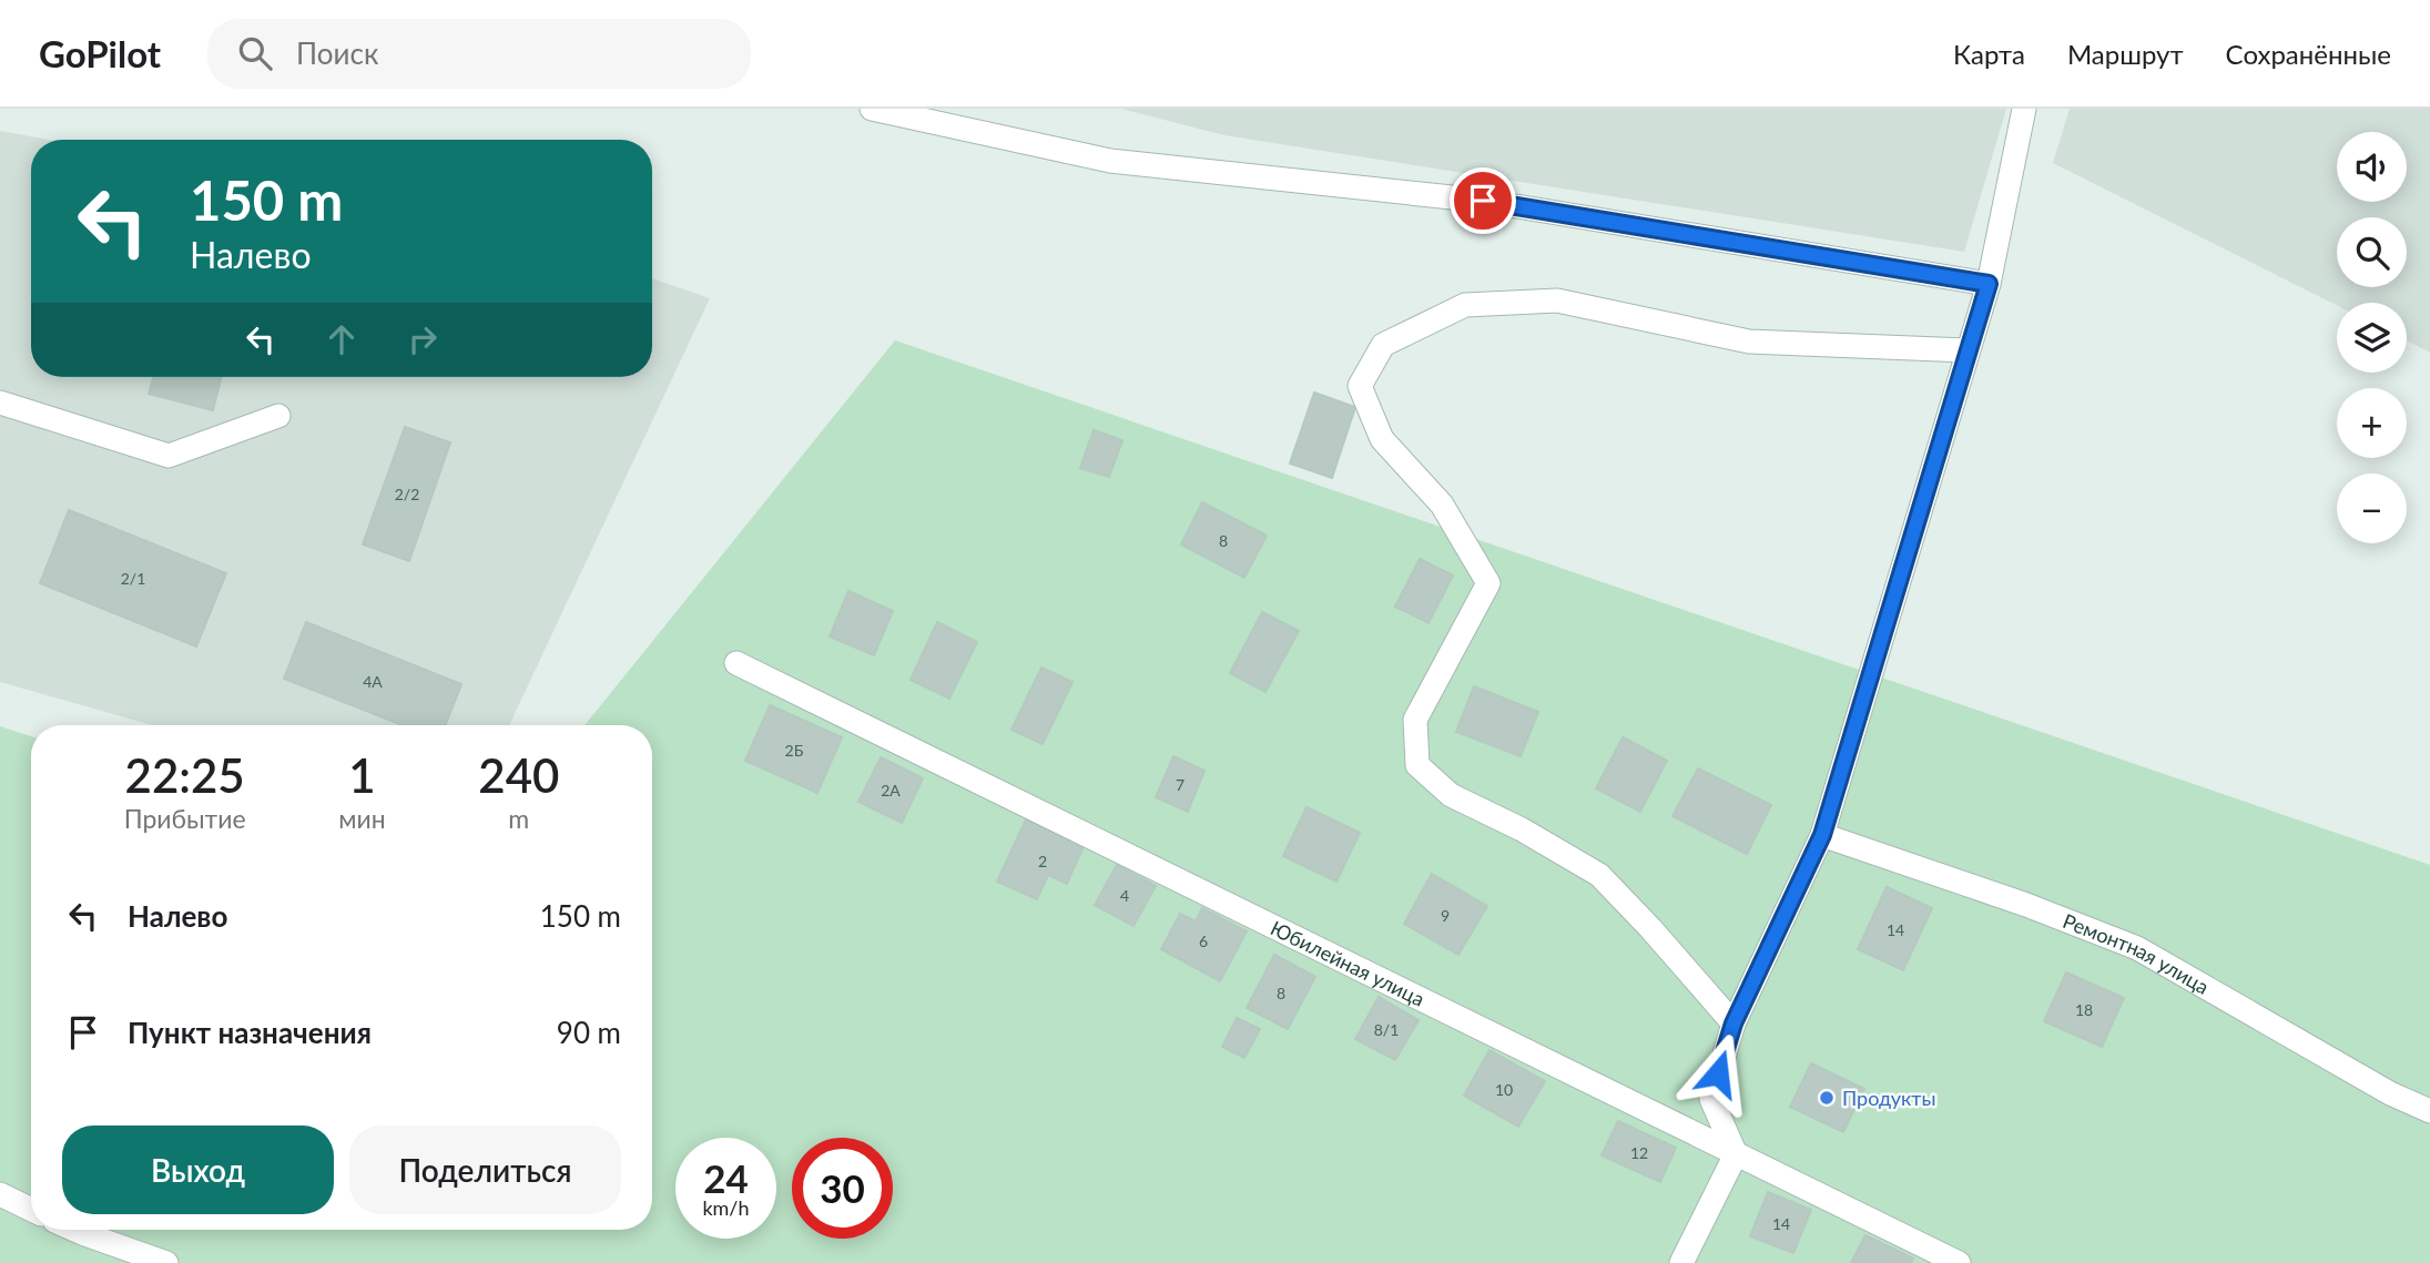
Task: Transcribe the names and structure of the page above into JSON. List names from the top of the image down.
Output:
{
  "streets": {
    "street": ["Ремонтная улица", "Юбилейная улица"]
  },
  "places": ["Продукты"],
  "house_numbers": [
    "2/2",
    "8",
    "2/1",
    "4А",
    "2Б",
    "7",
    "2А",
    "2",
    "4",
    "9",
    "14",
    "6",
    "8",
    "18",
    "8/1",
    "10",
    "12",
    "14"
  ],
  "page": {
    "header": "GoPilot",
    "search": "Поиск",
    "nav": ["Карта", "Маршрут", "Сохранённые"],
    "map_buttons": ["+", "−"],
    "turn": ["150 m", "Налево"],
    "eta": [
      "22:25",
      "Прибытие",
      "1",
      "мин",
      "240",
      "m"
    ],
    "list": [
      {
        "name": "Налево",
        "value": "150 m"
      },
      {
        "name": "Пункт назначения",
        "value": "90 m"
      }
    ],
    "buttons": ["Выход", "Поделиться"],
    "speed": "24 km/h",
    "limit": "30"
  }
}
